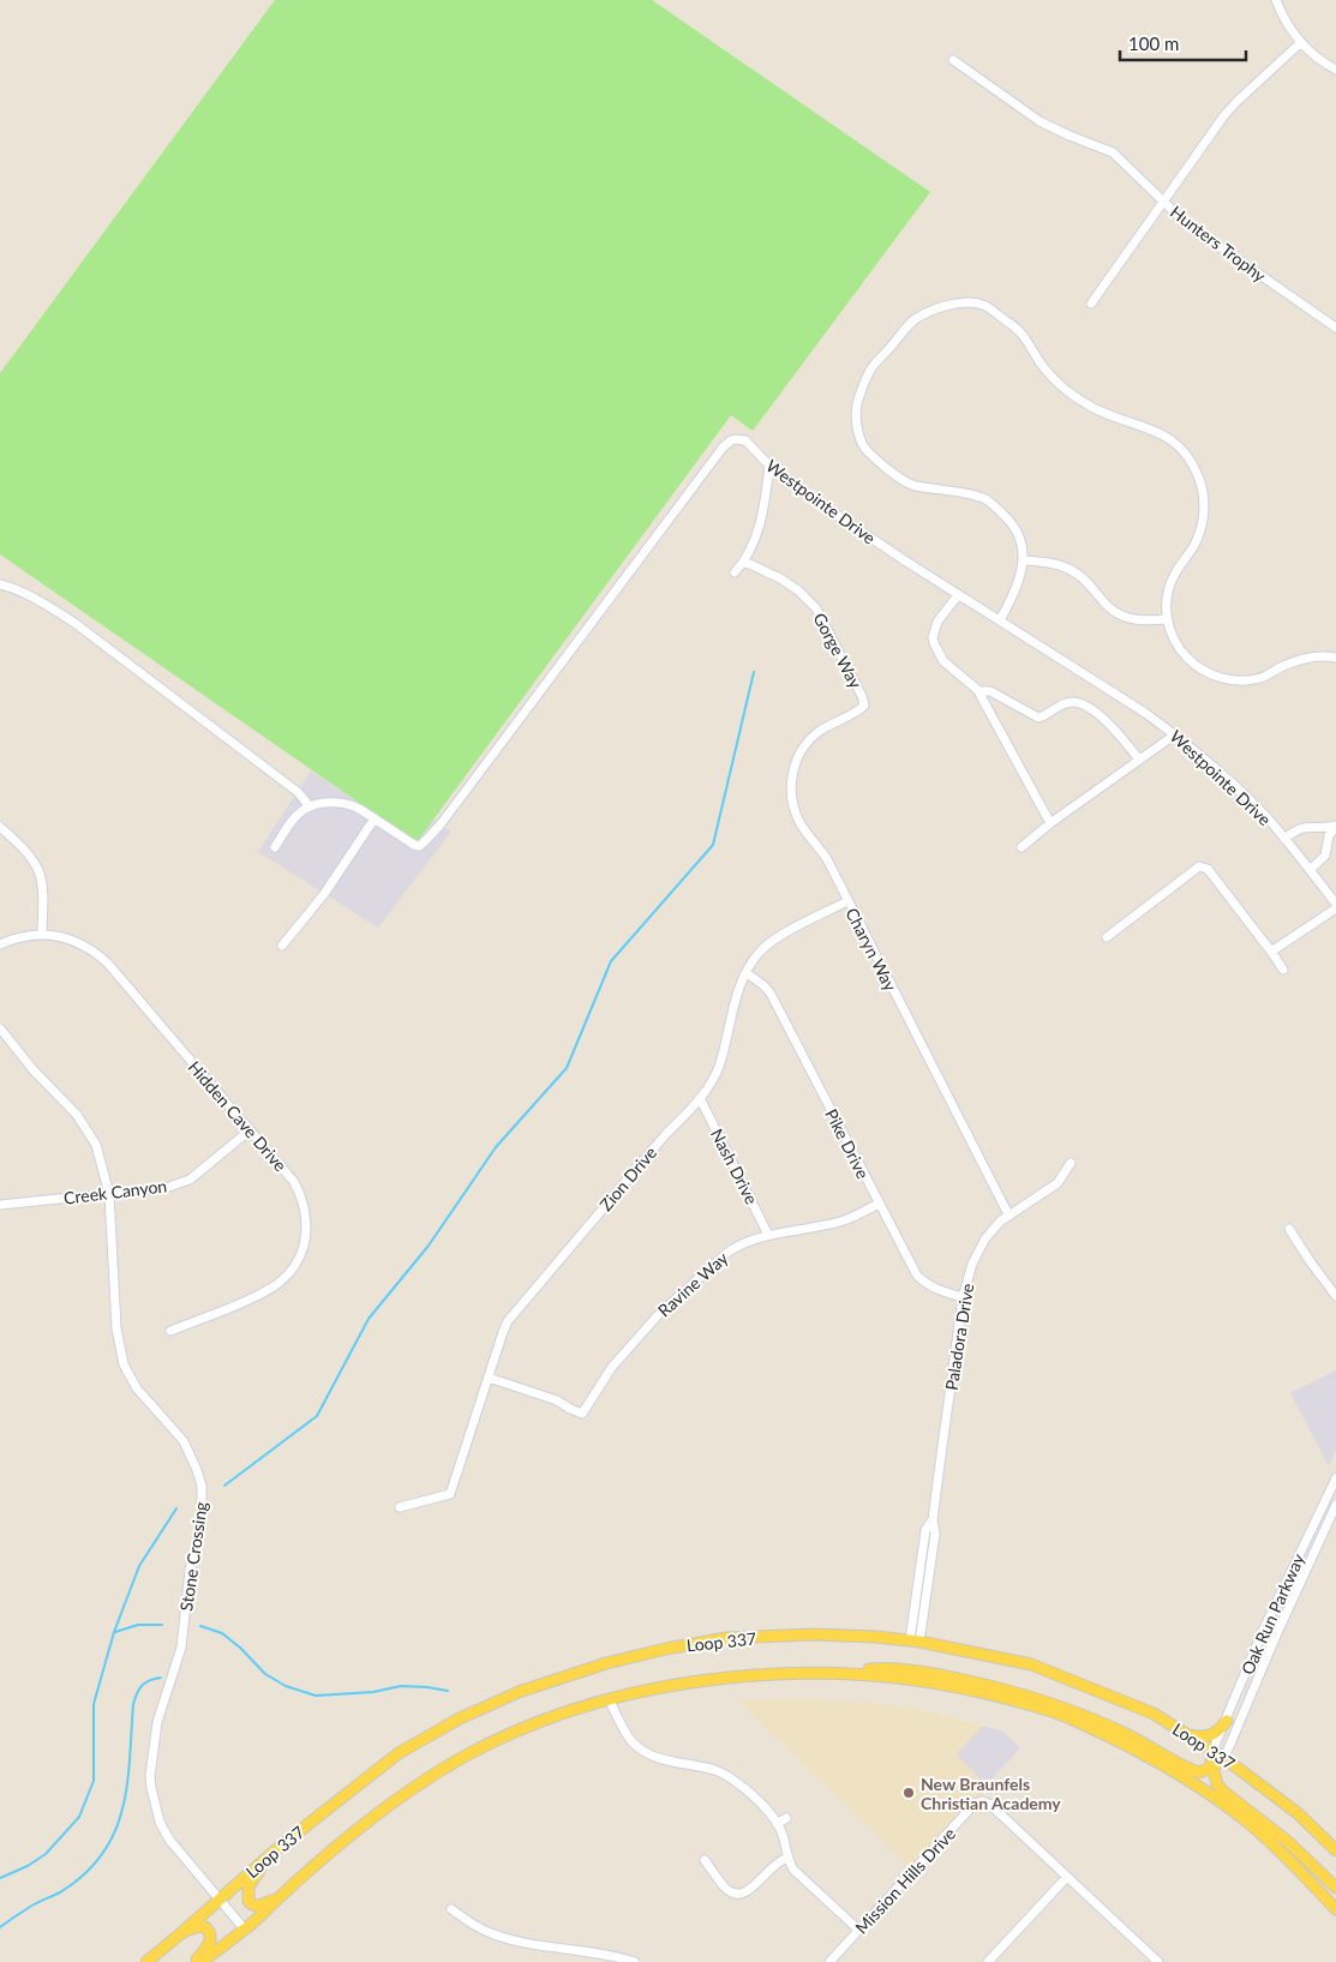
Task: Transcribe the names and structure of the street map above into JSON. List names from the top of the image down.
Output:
{
  "streets": {
    "main road": ["Loop 337"],
    "street": [
      "Hunters Trophy",
      "Westpointe Drive",
      "Gorge Way",
      "Charyn Way",
      "Hidden Cave Drive",
      "Pike Drive",
      "Nash Drive",
      "Zion Drive",
      "Creek Canyon",
      "Ravine Way",
      "Paladora Drive",
      "Stone Crossing",
      "Oak Run Parkway",
      "Mission Hills Drive"
    ]
  },
  "crossings": [
    ["Gorge Way", "Charyn Way"],
    ["Charyn Way", "Zion Drive"],
    ["Charyn Way", "Paladora Drive"],
    ["Hidden Cave Drive", "Creek Canyon"],
    ["Pike Drive", "Zion Drive"],
    ["Pike Drive", "Ravine Way"],
    ["Pike Drive", "Paladora Drive"],
    ["Nash Drive", "Zion Drive"],
    ["Nash Drive", "Ravine Way"],
    ["Zion Drive", "Ravine Way"],
    ["Creek Canyon", "Stone Crossing"],
    ["Paladora Drive", "Loop 337"],
    ["Stone Crossing", "Loop 337"],
    ["Oak Run Parkway", "Loop 337"]
  ],
  "places": ["New Braunfels Christian Academy"],
  "scale_bar": "100 m"
}
